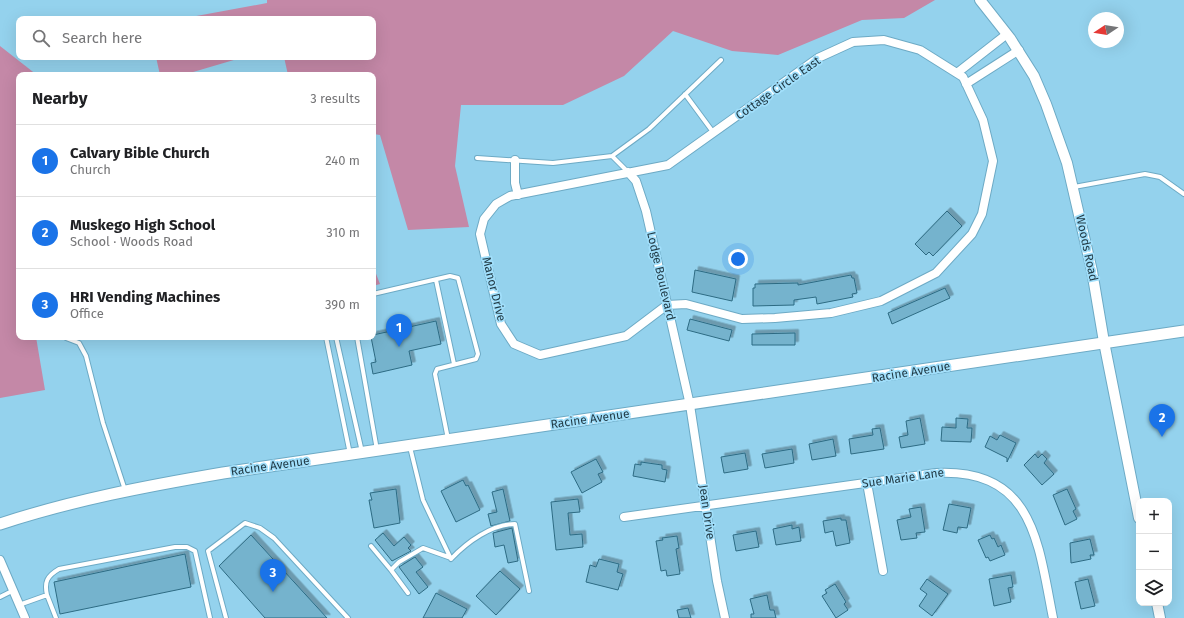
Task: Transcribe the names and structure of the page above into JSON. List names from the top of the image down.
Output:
{
  "streets": {
    "main road": ["Racine Avenue"],
    "street": [
      "Cottage Circle East",
      "Woods Road",
      "Lodge Boulevard",
      "Manor Drive",
      "Sue Marie Lane",
      "Jean Drive"
    ]
  },
  "crossings": [
    ["Cottage Circle East", "Lodge Boulevard"],
    ["Cottage Circle East", "Manor Drive"],
    ["Woods Road", "Racine Avenue"],
    ["Lodge Boulevard", "Manor Drive"],
    ["Lodge Boulevard", "Racine Avenue"],
    ["Lodge Boulevard", "Jean Drive"],
    ["Racine Avenue", "Jean Drive"],
    ["Sue Marie Lane", "Jean Drive"]
  ],
  "north": "left",
  "page": {
    "search": "Search here",
    "heading": ["Nearby", "3 results"],
    "list": [
      {
        "mark": "1",
        "name": "Calvary Bible Church",
        "note": "Church",
        "value": "240 m"
      },
      {
        "mark": "2",
        "name": "Muskego High School",
        "note": "School · Woods Road",
        "value": "310 m"
      },
      {
        "mark": "3",
        "name": "HRI Vending Machines",
        "note": "Office",
        "value": "390 m"
      }
    ],
    "pins": ["1", "2", "3"],
    "map_buttons": ["+", "−"]
  }
}
